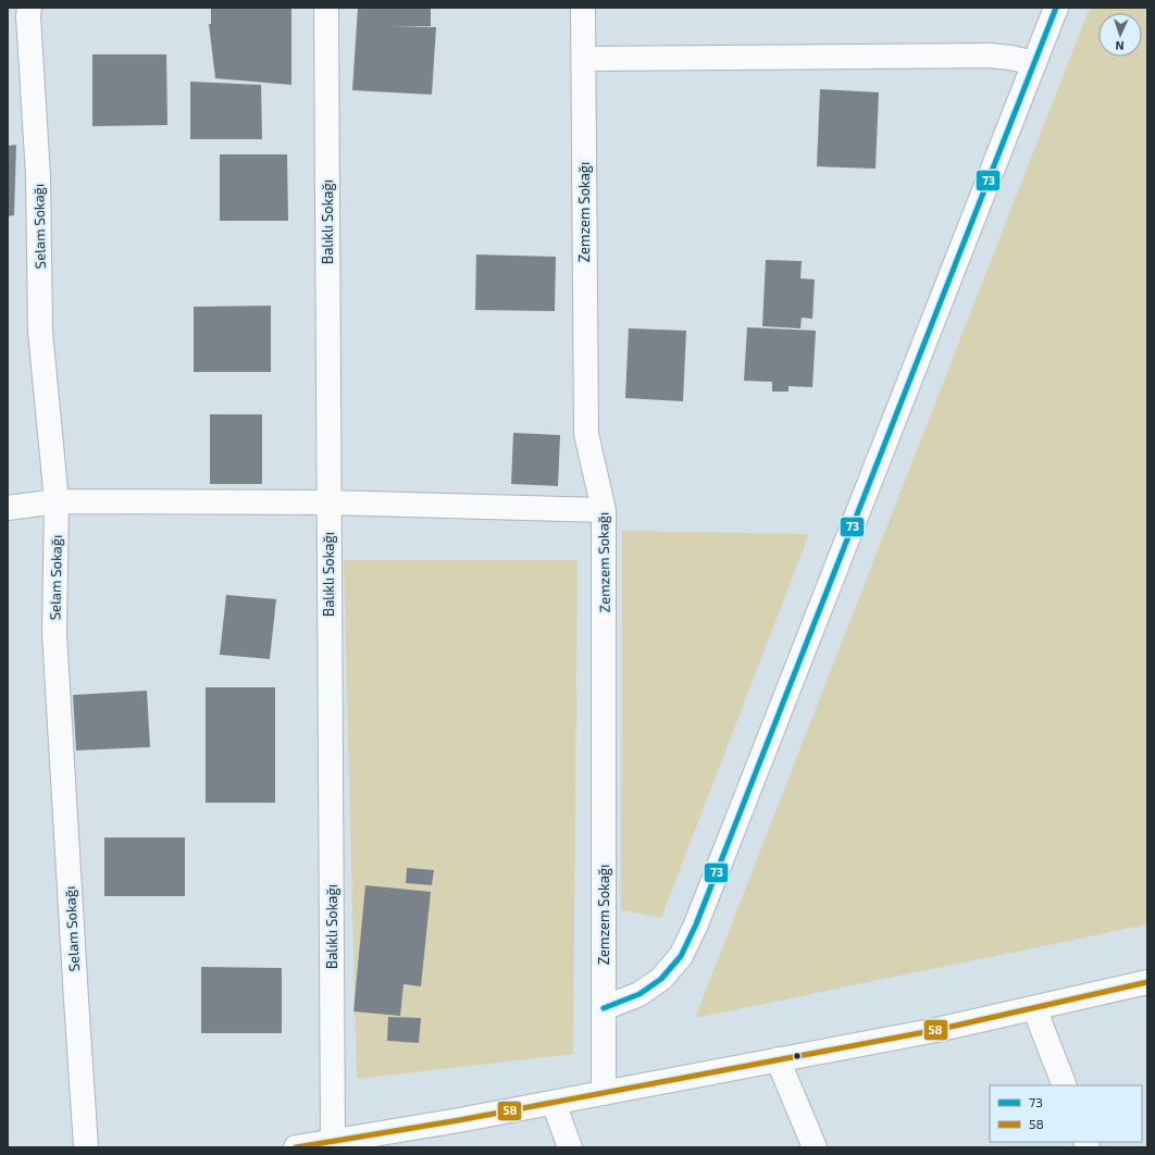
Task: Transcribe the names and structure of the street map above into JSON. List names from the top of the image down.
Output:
{
  "streets": {
    "street": ["Zemzem Sokağı", "Balıklı Sokağı", "Selam Sokağı"]
  },
  "lines": ["transit line 73", "transit line 58"],
  "legend": ["73", "58"],
  "north": "bottom"
}
